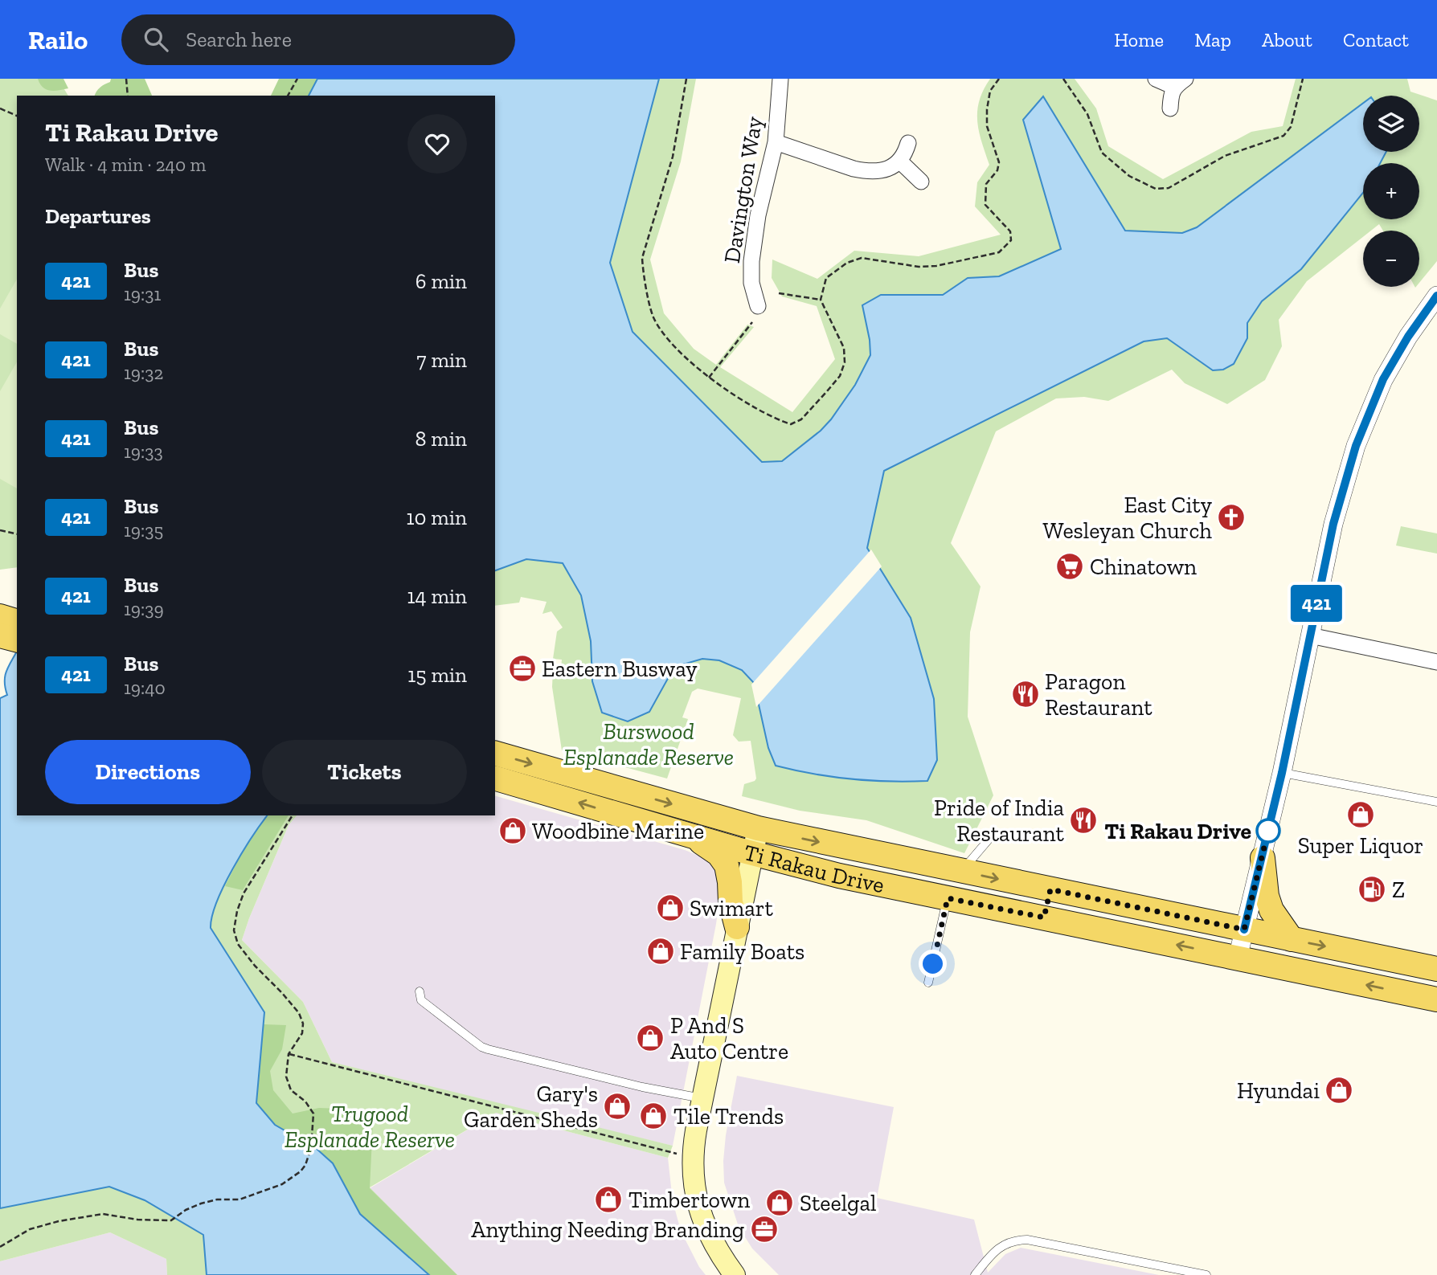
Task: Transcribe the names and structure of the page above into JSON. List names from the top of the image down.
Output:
{
  "streets": {
    "main road": ["Ti Rakau Drive"],
    "street": ["Davington Way"]
  },
  "parks": ["Burswood Esplanade Reserve", "Trugood Esplanade Reserve"],
  "places": {
    "church": ["East City Wesleyan Church"],
    "supermarket": ["Chinatown"],
    "office": ["Eastern Busway", "Anything Needing Branding"],
    "restaurant": ["Paragon Restaurant", "Pride of India Restaurant"],
    "shop": [
      "Super Liquor",
      "Woodbine Marine",
      "Swimart",
      "Family Boats",
      "P And S Auto Centre",
      "Hyundai",
      "Gary's Garden Sheds",
      "Tile Trends",
      "Timbertown",
      "Steelgal"
    ],
    "other": ["Ti Rakau Drive"],
    "fuel station": ["Z"]
  },
  "lines": ["bus line 421"],
  "page": {
    "header": "Railo",
    "search": "Search here",
    "nav": [
      "Home",
      "Map",
      "About",
      "Contact"
    ],
    "on_map": "421",
    "map_buttons": ["+", "−"],
    "heading": [
      ["Ti Rakau Drive", "Walk · 4 min · 240 m"],
      "Departures"
    ],
    "list": [
      {
        "mark": "421",
        "name": "Bus",
        "note": "19:31",
        "value": "6 min"
      },
      {
        "mark": "421",
        "name": "Bus",
        "note": "19:32",
        "value": "7 min"
      },
      {
        "mark": "421",
        "name": "Bus",
        "note": "19:33",
        "value": "8 min"
      },
      {
        "mark": "421",
        "name": "Bus",
        "note": "19:35",
        "value": "10 min"
      },
      {
        "mark": "421",
        "name": "Bus",
        "note": "19:39",
        "value": "14 min"
      },
      {
        "mark": "421",
        "name": "Bus",
        "note": "19:40",
        "value": "15 min"
      }
    ],
    "buttons": ["Directions", "Tickets"]
  }
}
